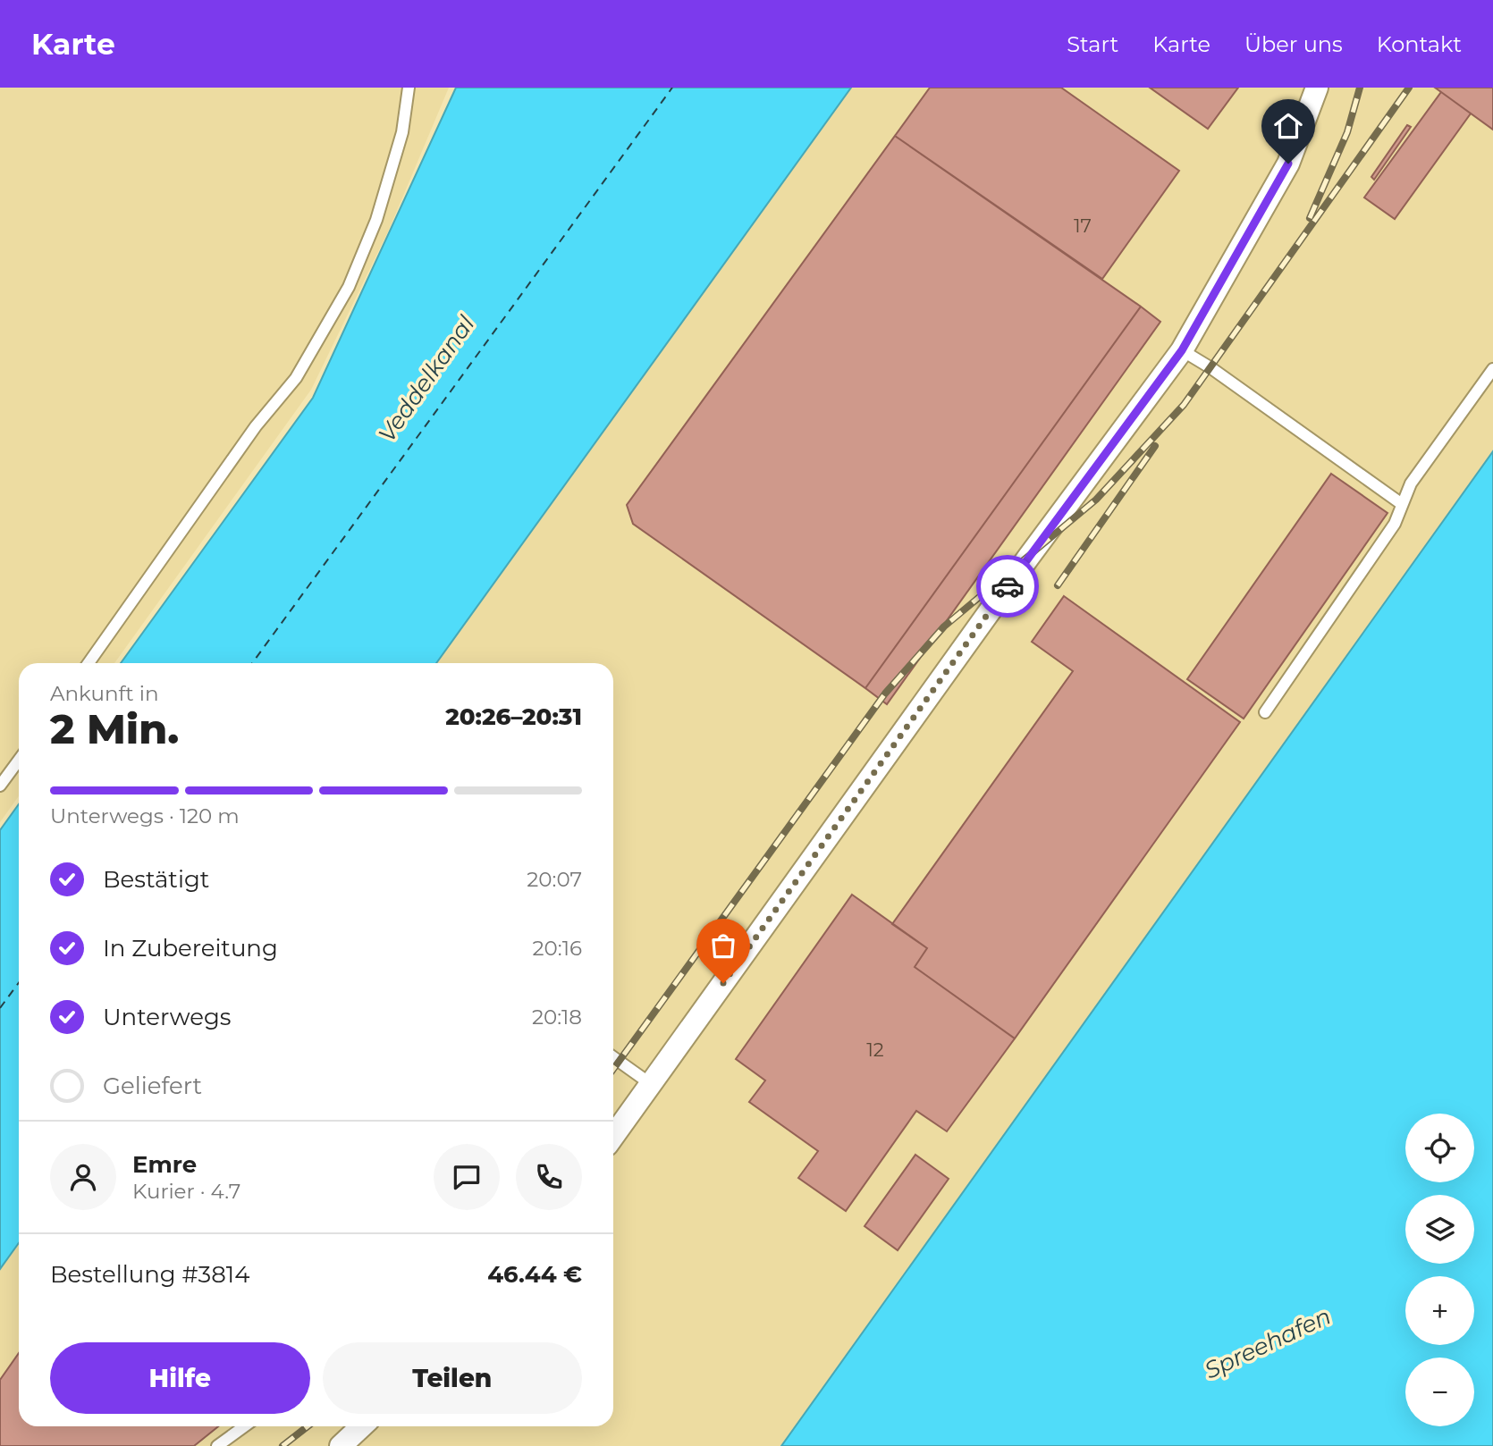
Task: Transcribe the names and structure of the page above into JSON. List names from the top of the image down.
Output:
{
  "water": ["Veddelkanal", "Spreehafen"],
  "house_numbers": ["17", "12"],
  "page": {
    "header": "Karte",
    "nav": [
      "Start",
      "Karte",
      "Über uns",
      "Kontakt"
    ],
    "heading": ["2 Min.", "Ankunft in", "20:26–20:31"],
    "panel": [
      "Emre",
      "Kurier · 4.7",
      "Bestellung #3814",
      "46.44 €"
    ],
    "bar": "Unterwegs · 120 m",
    "list": [
      ["Bestätigt", "20:07"],
      ["In Zubereitung", "20:16"],
      ["Unterwegs", "20:18"],
      "Geliefert"
    ],
    "map_buttons": ["+", "−"],
    "buttons": ["Hilfe", "Teilen"]
  }
}
